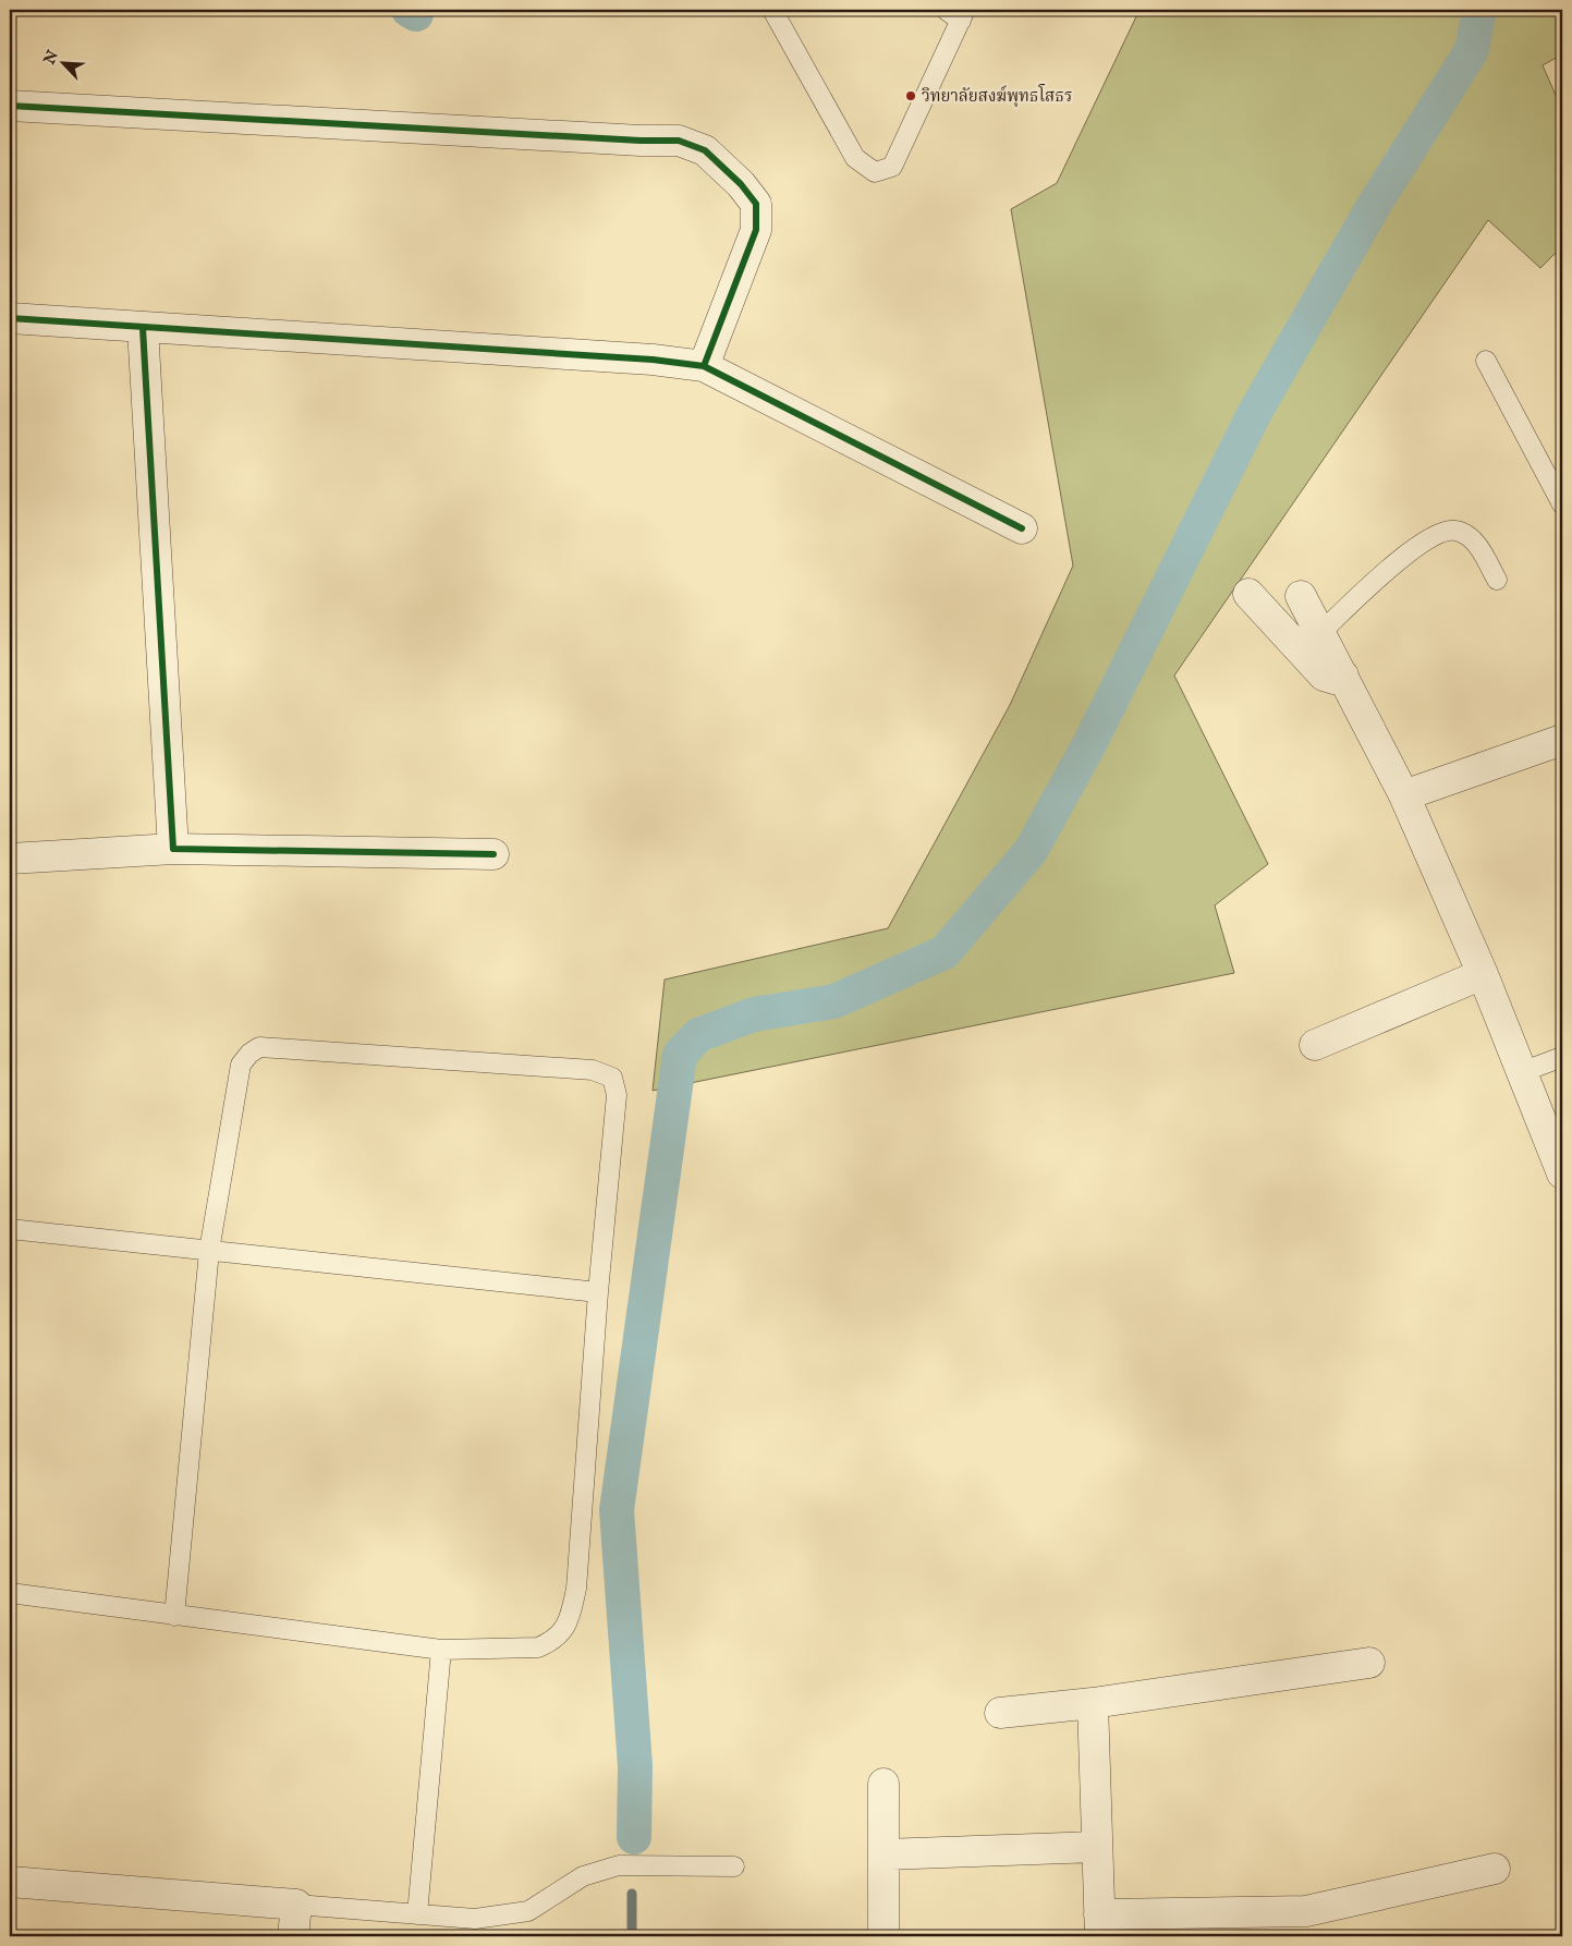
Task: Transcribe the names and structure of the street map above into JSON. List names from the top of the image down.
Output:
{
  "places": ["วิทยาลัยสงฆ์พุทธโสธร"],
  "north": "top left"
}
